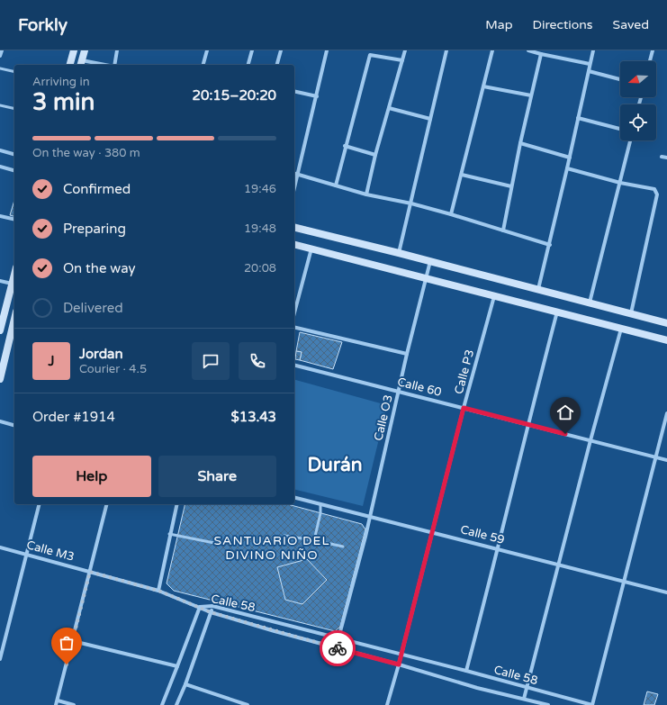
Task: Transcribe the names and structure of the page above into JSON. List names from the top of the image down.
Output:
{
  "streets": {
    "street": [
      "Calle P3",
      "Calle 60",
      "Calle O3",
      "Calle 59",
      "Calle M3",
      "Calle 58"
    ]
  },
  "crossings": [
    ["Calle P3", "Calle 60"],
    ["Calle P3", "Calle 59"],
    ["Calle P3", "Calle 58"],
    ["Calle 60", "Calle O3"],
    ["Calle O3", "Calle 59"],
    ["Calle O3", "Calle 58"],
    ["Calle M3", "Calle 58"]
  ],
  "districts": ["Durán", "SANTUARIO DEL DIVINO NIÑO"],
  "north": "left",
  "page": {
    "header": "Forkly",
    "nav": ["Map", "Directions", "Saved"],
    "heading": ["3 min", "Arriving in", "20:15–20:20"],
    "panel": [
      "Jordan",
      "Courier · 4.5",
      "Order #1914",
      "$13.43"
    ],
    "bar": "On the way · 380 m",
    "list": [
      ["Confirmed", "19:46"],
      ["Preparing", "19:48"],
      ["On the way", "20:08"],
      "Delivered"
    ],
    "round": "J",
    "buttons": ["Help", "Share"]
  }
}
